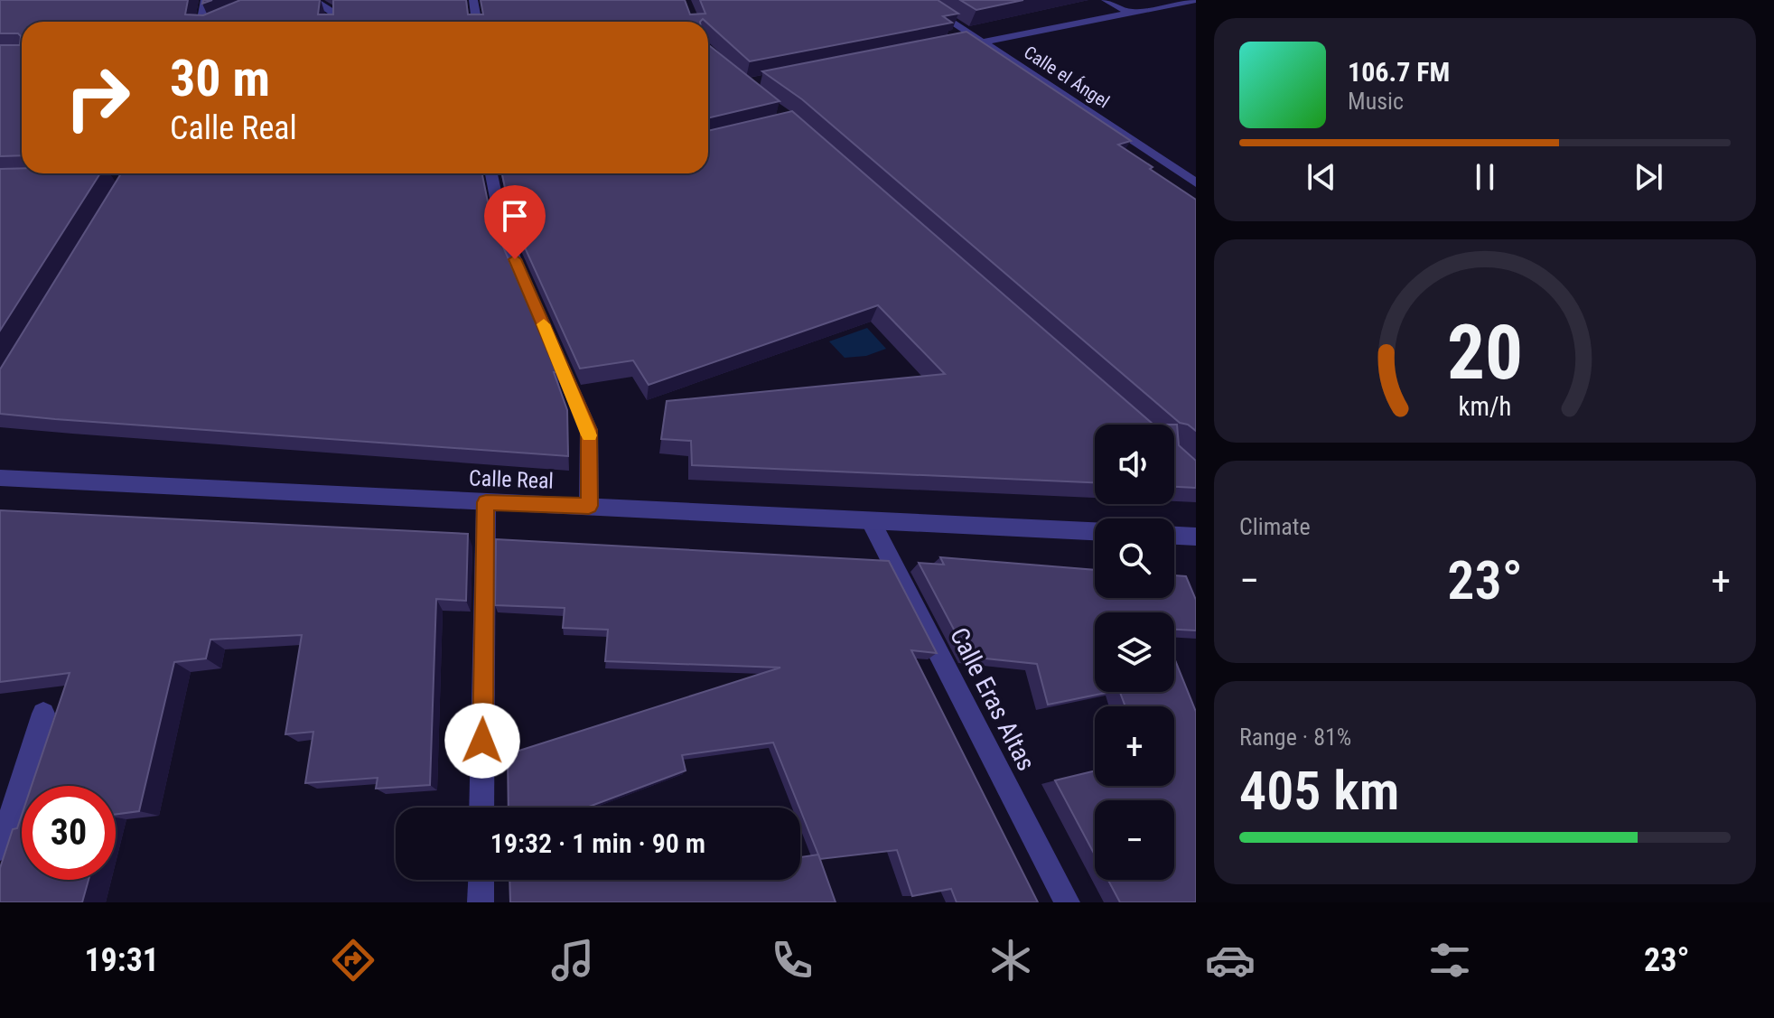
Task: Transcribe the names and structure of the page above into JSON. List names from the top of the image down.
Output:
{
  "streets": {
    "street": ["Calle el Ángel", "Calle Real", "Calle Eras Altas"]
  },
  "crossings": [
    ["Calle Real", "Calle Eras Altas"]
  ],
  "page": {
    "turn": ["30 m", "Calle Real"],
    "song": ["106.7 FM", "Music"],
    "map_buttons": ["+", "−"],
    "tile": [
      "Climate",
      ["Range · 81%", "405 km"]
    ],
    "heat": ["−", "23°", "+"],
    "limit": "30",
    "trip": "19:32 · 1 min · 90 m",
    "tabs": ["19:31", "23°"],
    "gauge": ["20", "km/h"]
  }
}
